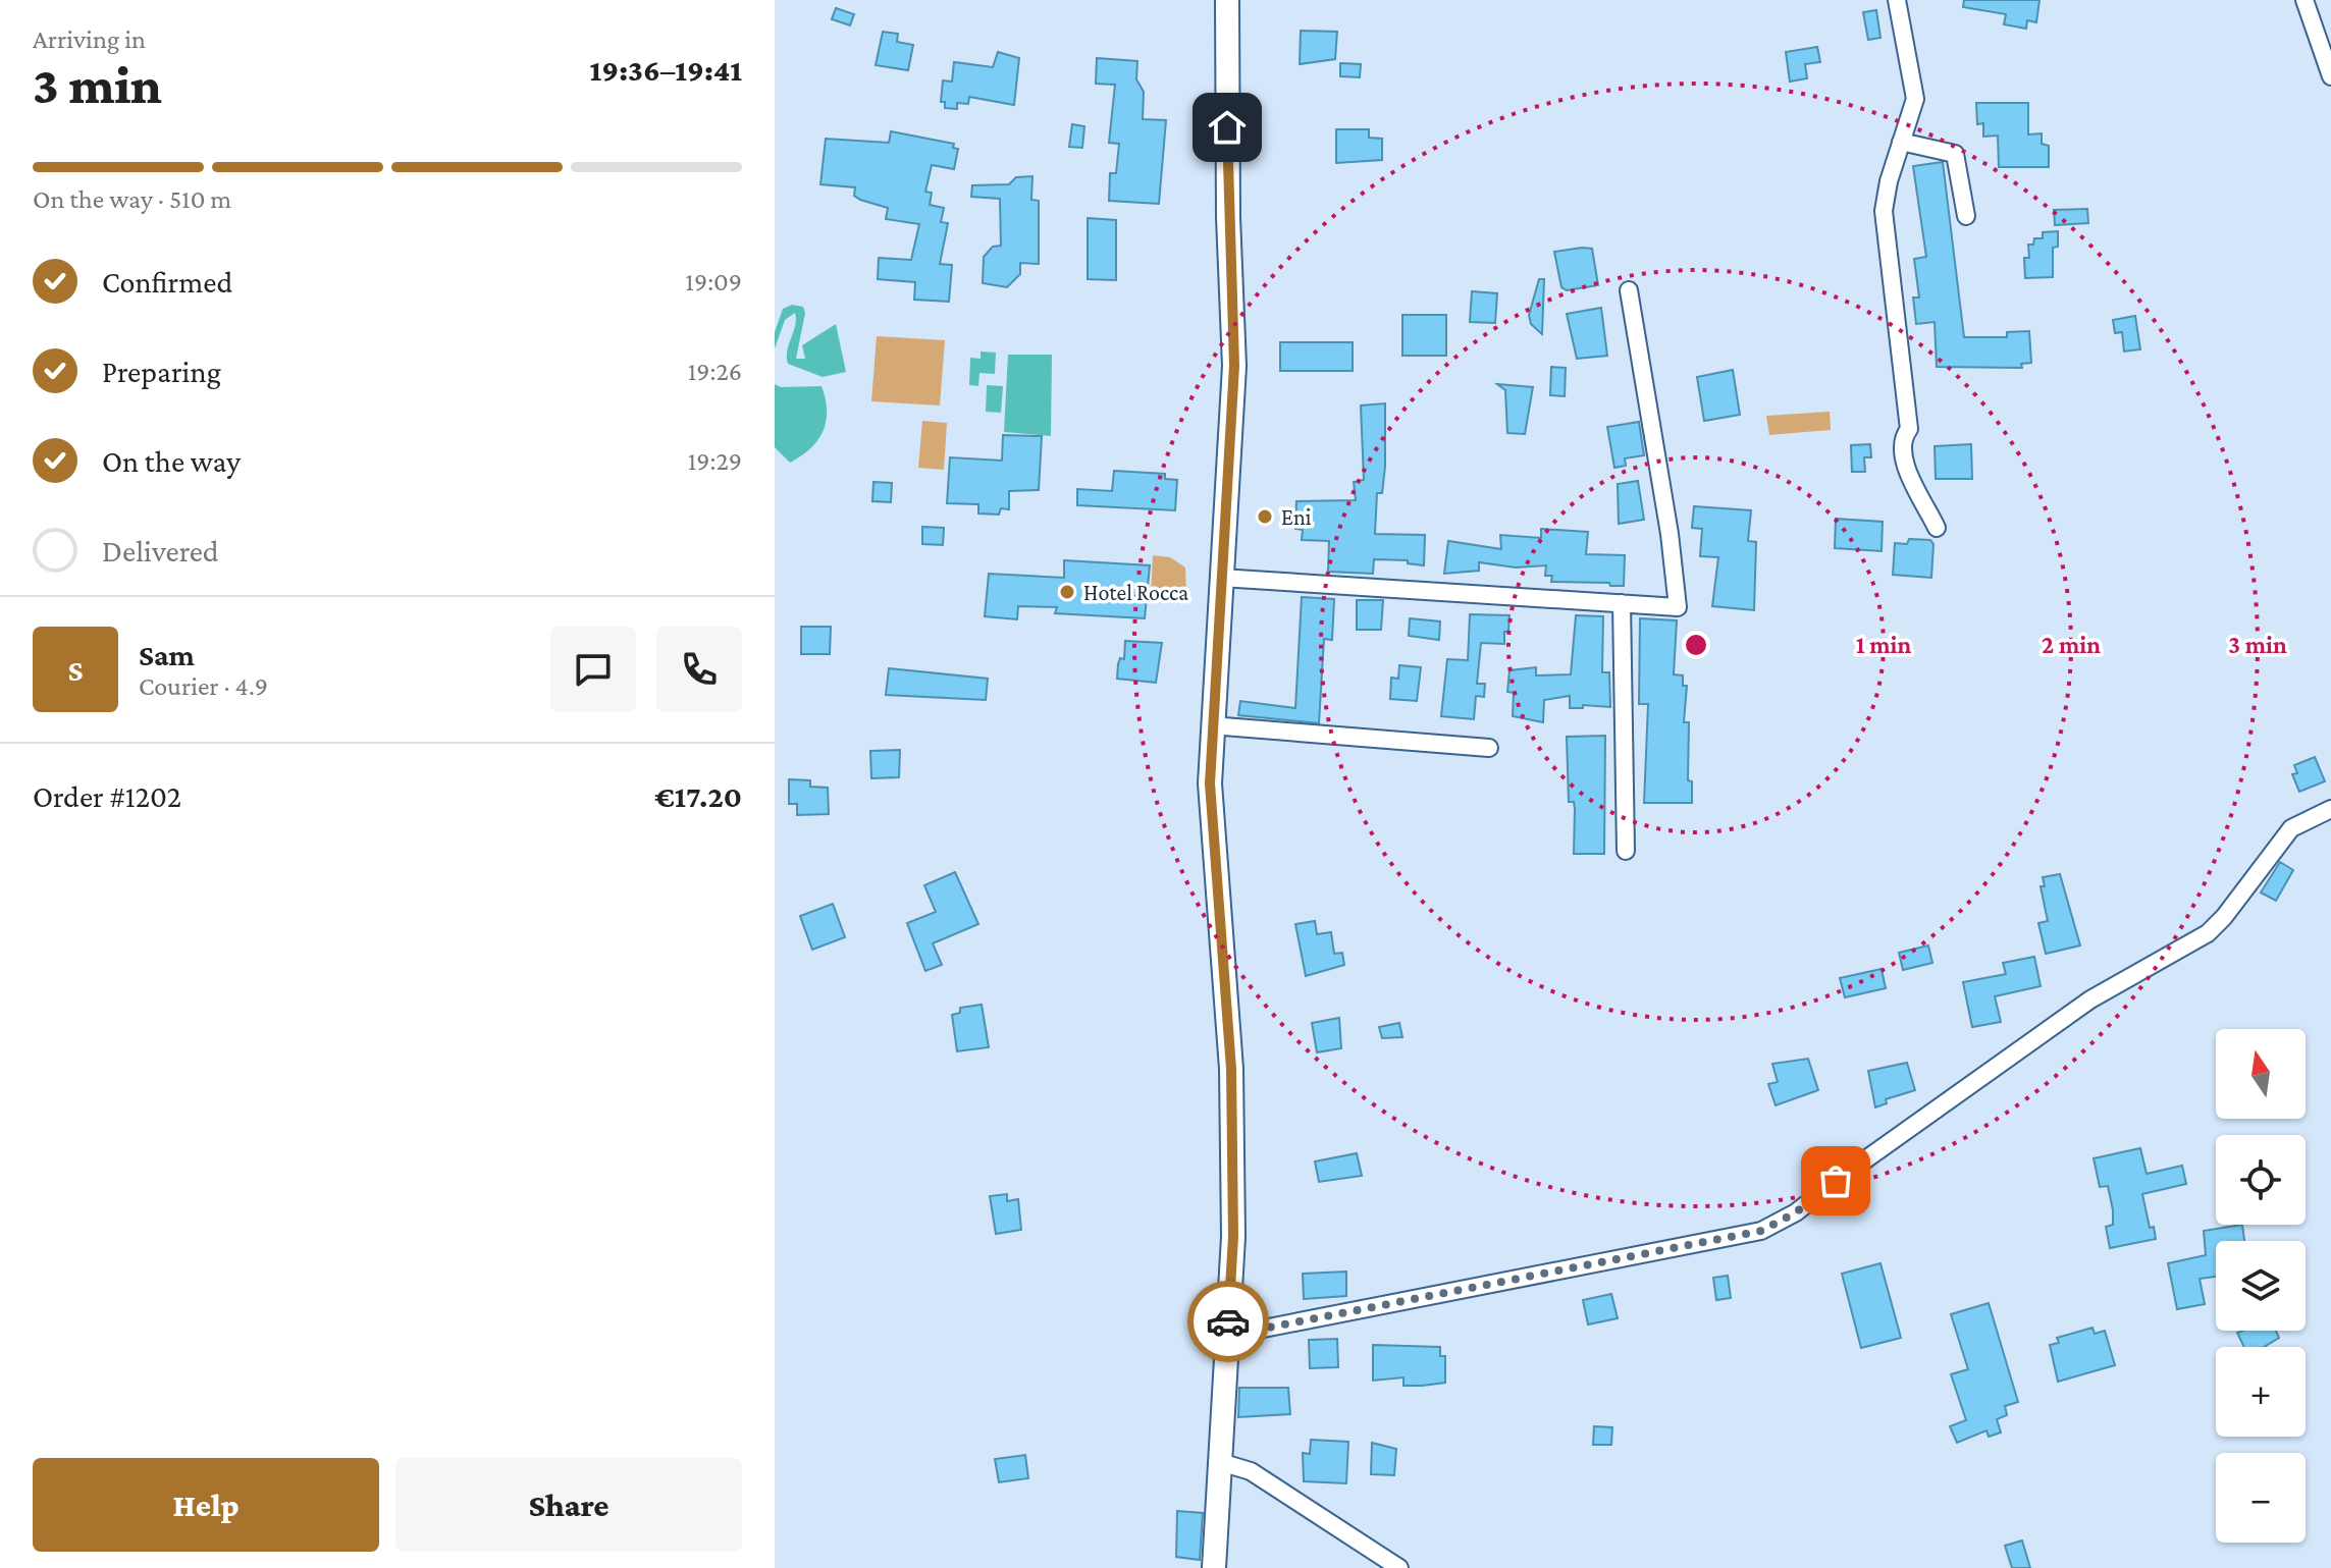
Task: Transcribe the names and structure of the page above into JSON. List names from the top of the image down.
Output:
{
  "places": ["Eni", "Hotel Rocca"],
  "north": "top",
  "page": {
    "heading": ["3 min", "Arriving in", "19:36–19:41"],
    "panel": [
      "Sam",
      "Courier · 4.9",
      "Order #1202",
      "€17.20"
    ],
    "bar": "On the way · 510 m",
    "list": [
      ["Confirmed", "19:09"],
      ["Preparing", "19:26"],
      ["On the way", "19:29"],
      "Delivered"
    ],
    "round": "S",
    "map_buttons": ["+", "−"],
    "buttons": ["Help", "Share"]
  },
  "rings": ["1 min", "2 min", "3 min"]
}
